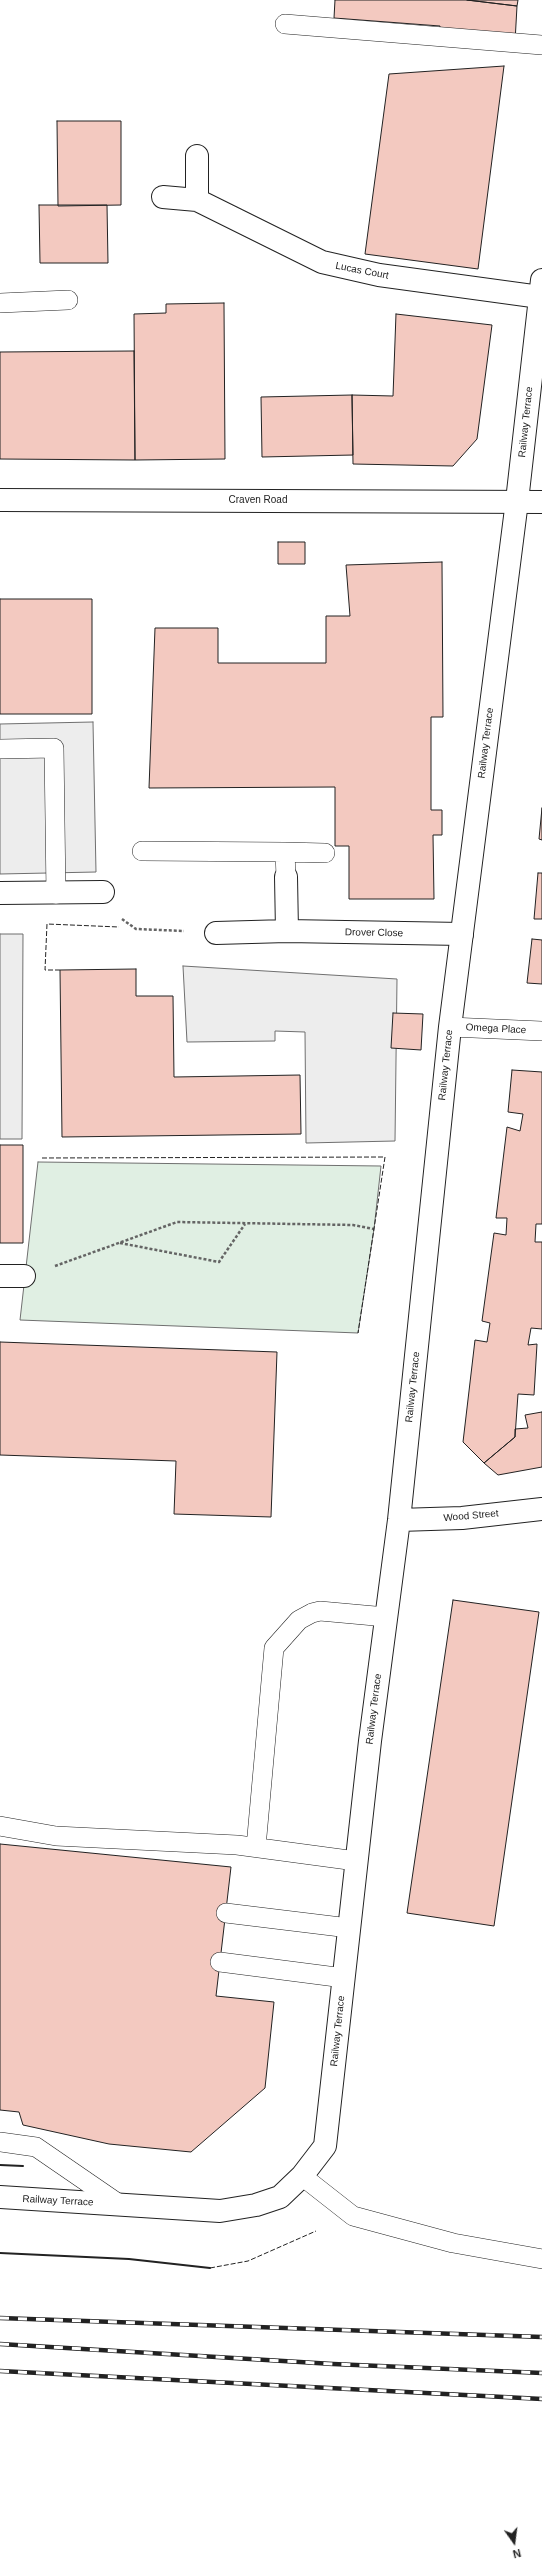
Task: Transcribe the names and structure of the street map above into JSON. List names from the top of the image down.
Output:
{
  "streets": {
    "street": [
      "Lucas Court",
      "Railway Terrace",
      "Craven Road",
      "Drover Close",
      "Wood Street"
    ],
    "lane": ["Omega Place"]
  },
  "crossings": [
    ["Lucas Court", "Railway Terrace"],
    ["Railway Terrace", "Craven Road"],
    ["Railway Terrace", "Drover Close"],
    ["Railway Terrace", "Omega Place"],
    ["Railway Terrace", "Wood Street"]
  ],
  "north": "bottom"
}
